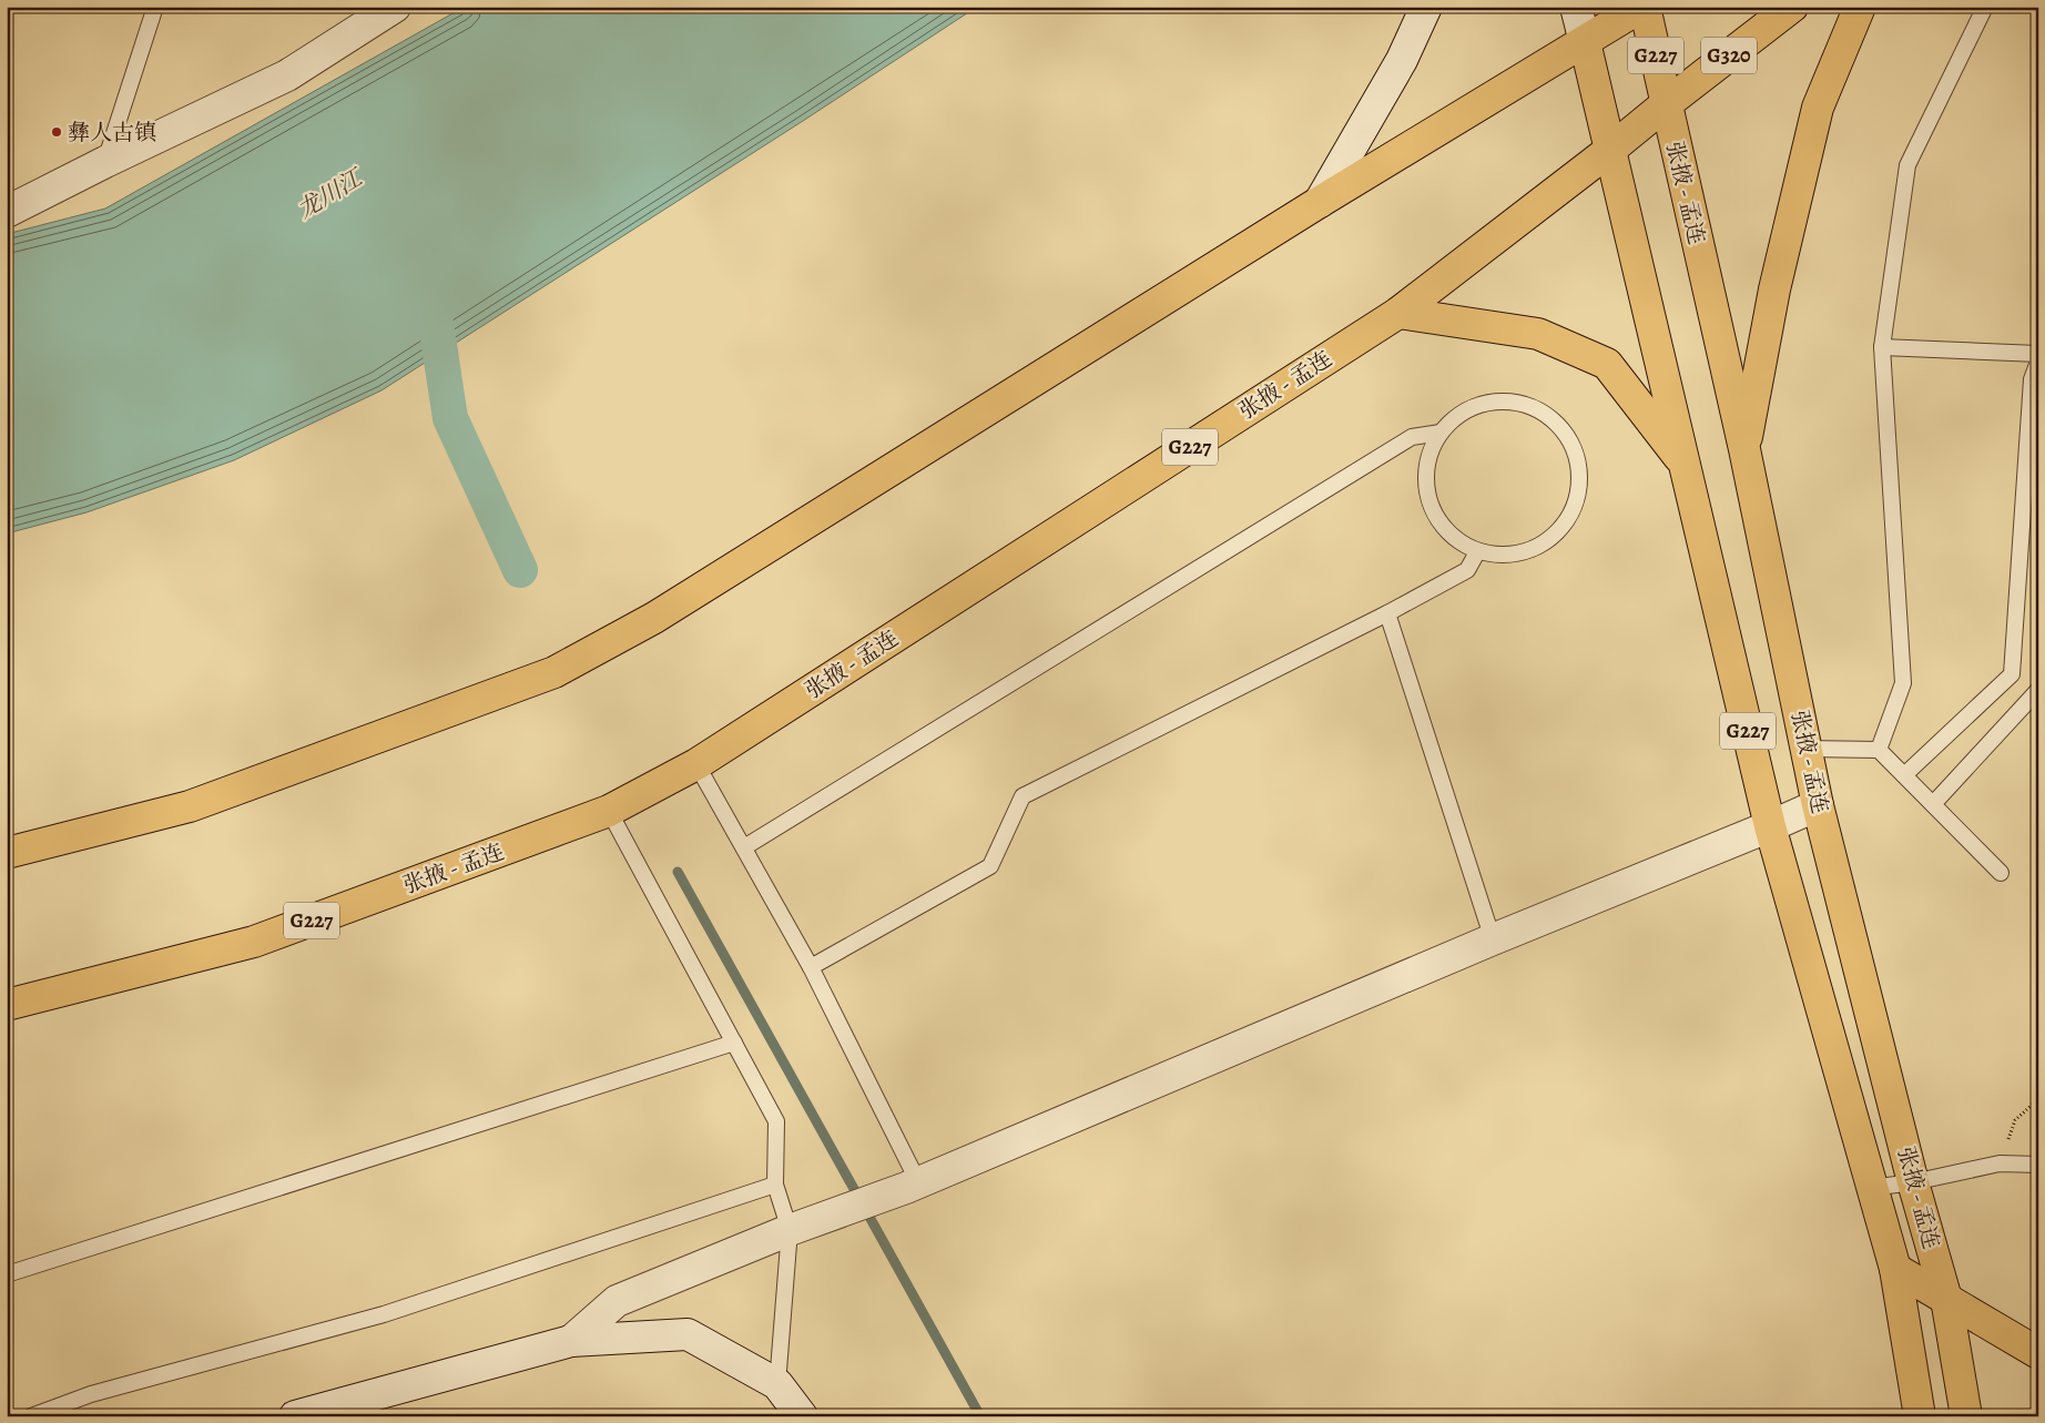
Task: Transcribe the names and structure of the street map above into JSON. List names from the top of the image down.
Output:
{
  "streets": {
    "main road": ["G227", "G320", "张掖 - 孟连"]
  },
  "crossings": [
    ["G320", "张掖 - 孟连"]
  ],
  "water": ["龙川江"],
  "places": ["彝人古镇"]
}
